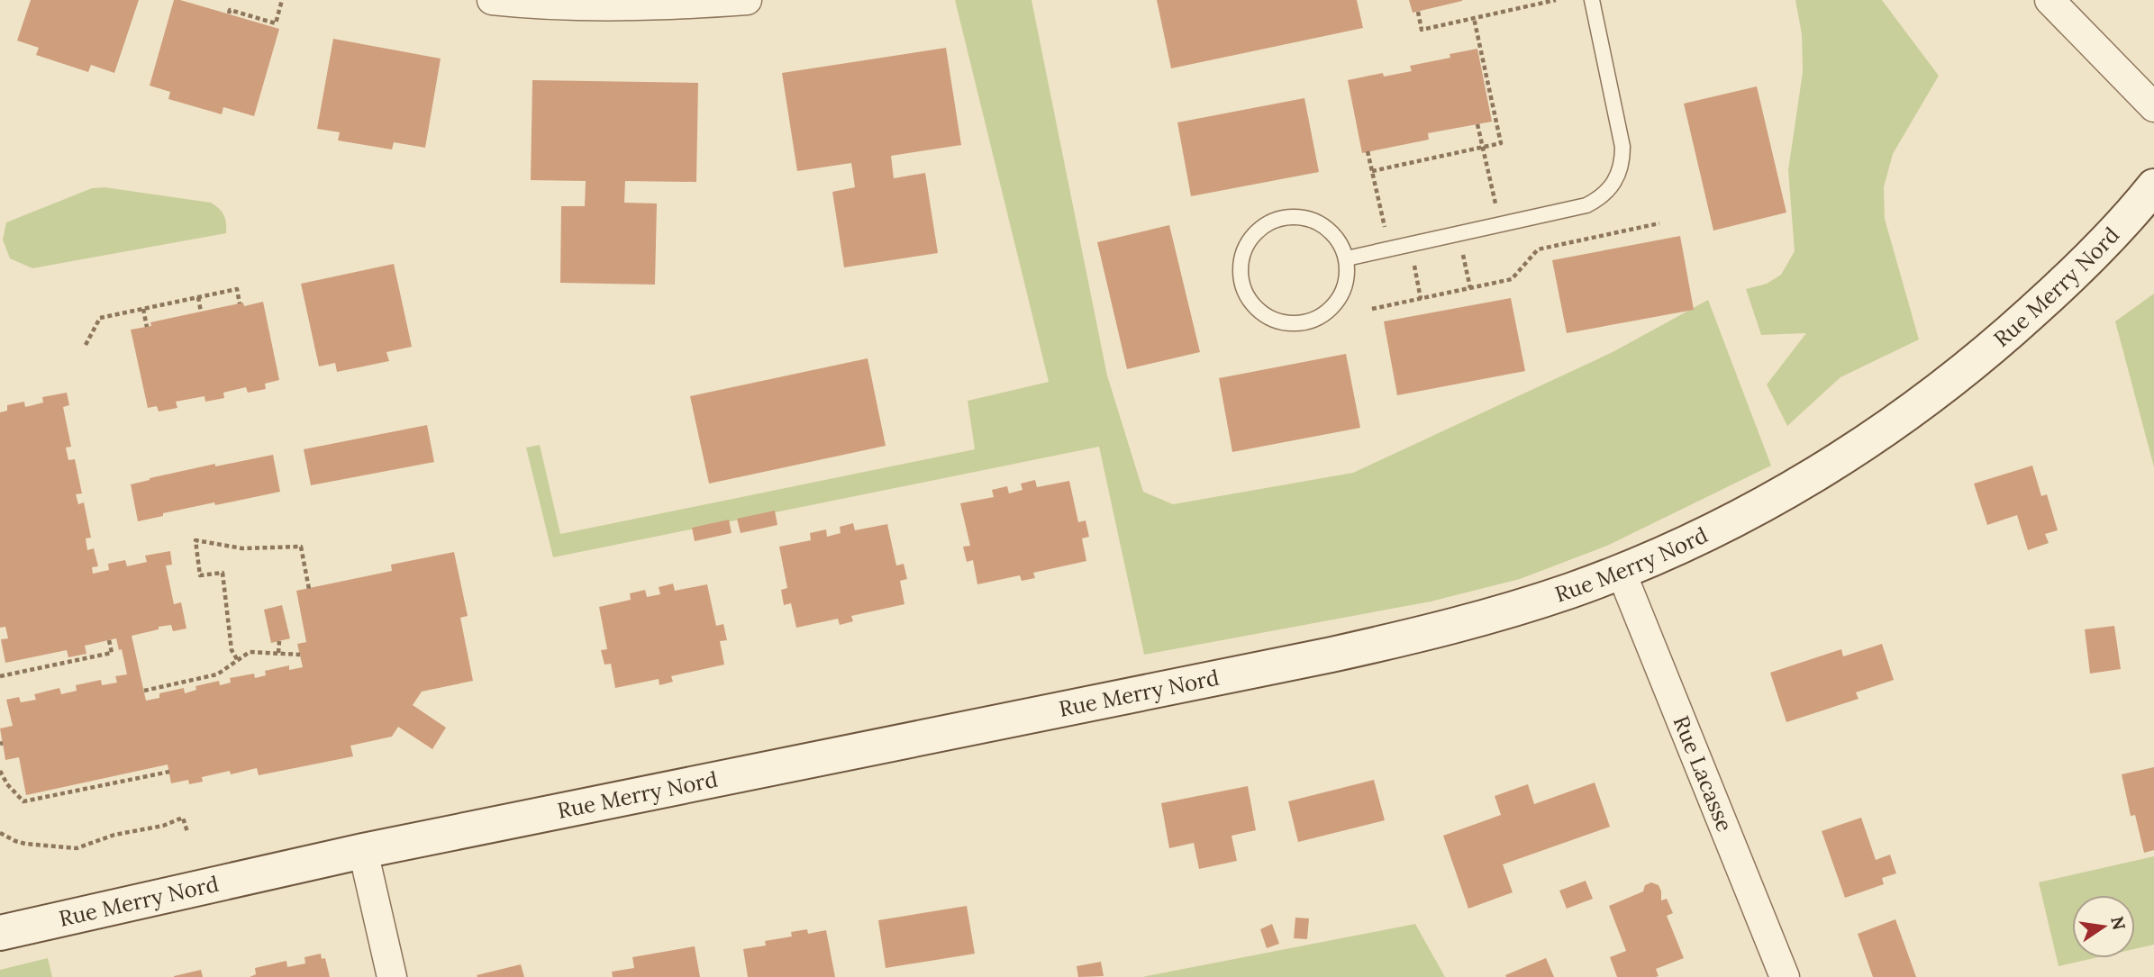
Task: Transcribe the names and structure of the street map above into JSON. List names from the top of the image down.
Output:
{
  "streets": {
    "main road": ["Rue Merry Nord"],
    "street": ["Rue Lacasse"]
  },
  "crossings": [
    ["Rue Merry Nord", "Rue Lacasse"]
  ],
  "north": "right"
}
